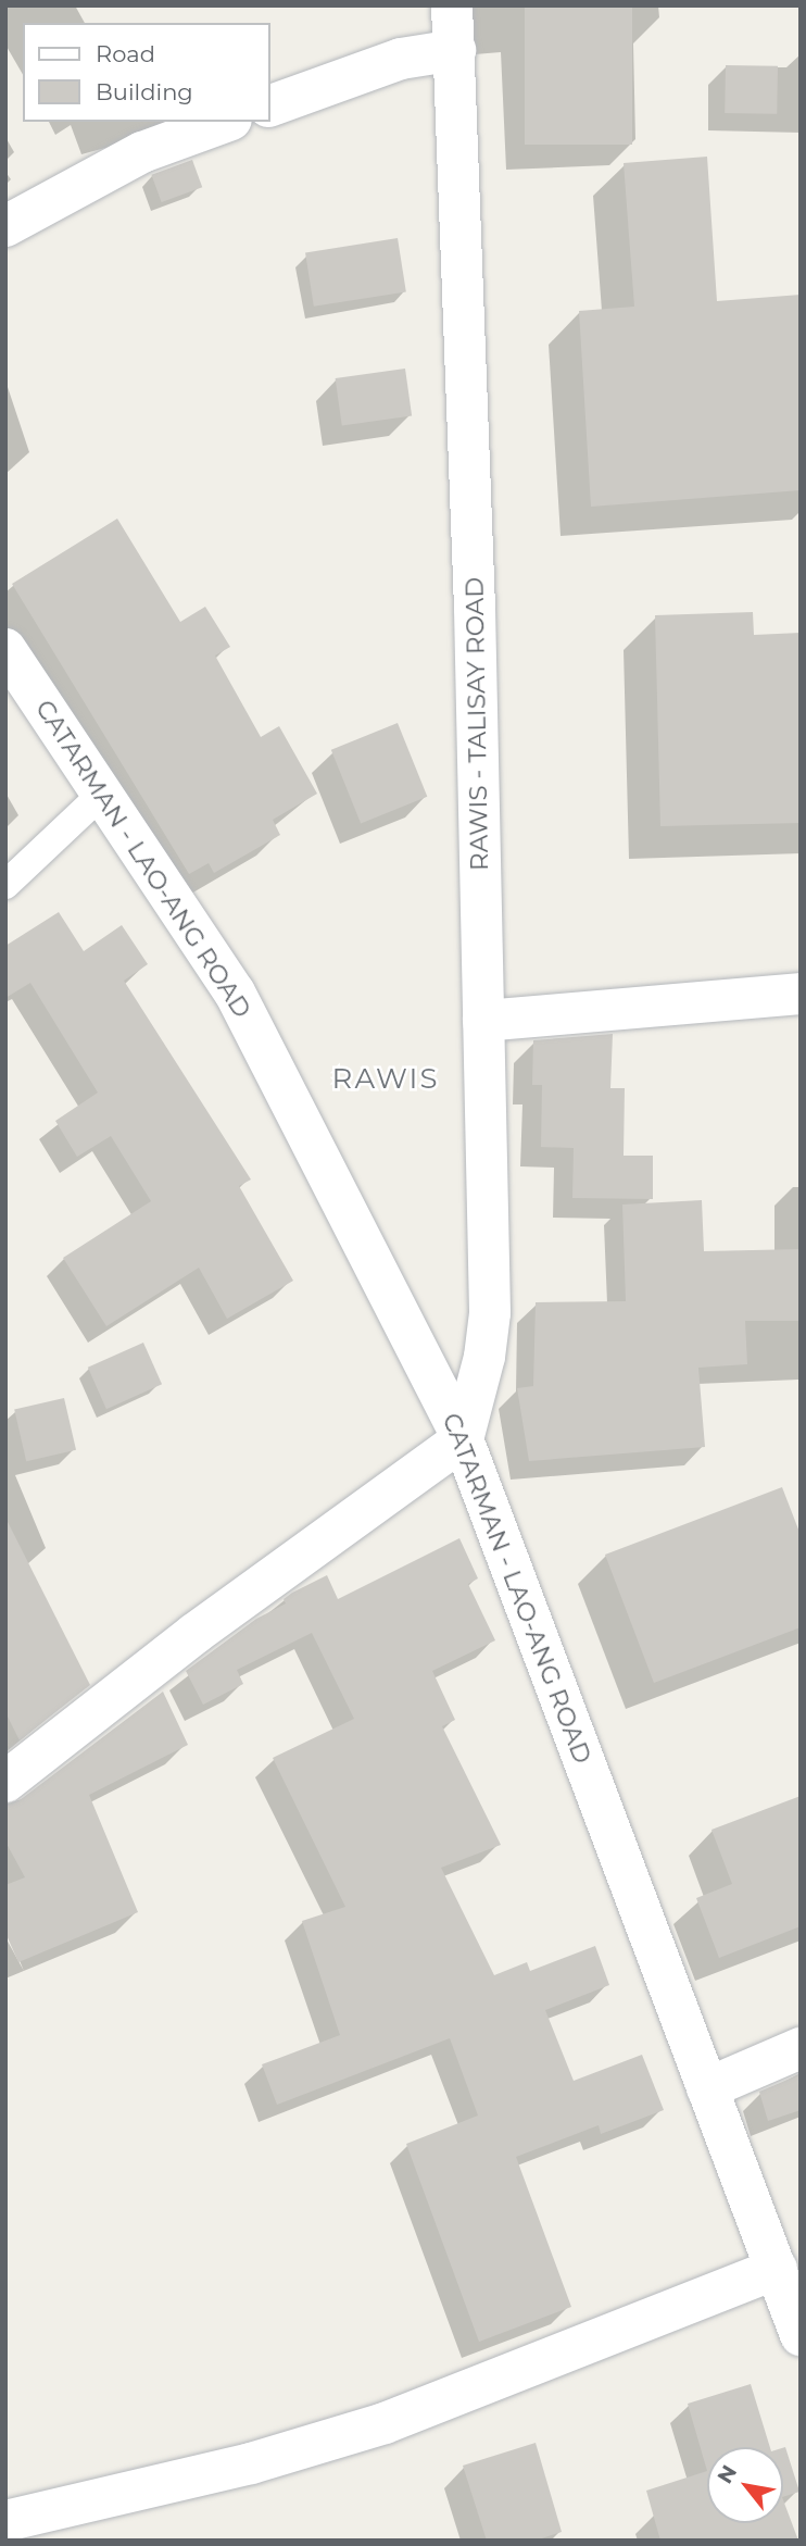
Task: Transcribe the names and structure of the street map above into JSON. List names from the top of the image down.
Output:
{
  "streets": {
    "street": ["RAWIS - TALISAY ROAD", "CATARMAN - LAO-ANG ROAD"]
  },
  "crossings": [
    ["RAWIS - TALISAY ROAD", "CATARMAN - LAO-ANG ROAD"]
  ],
  "districts": ["RAWIS"],
  "legend": ["Road", "Building"],
  "north": "top left"
}
